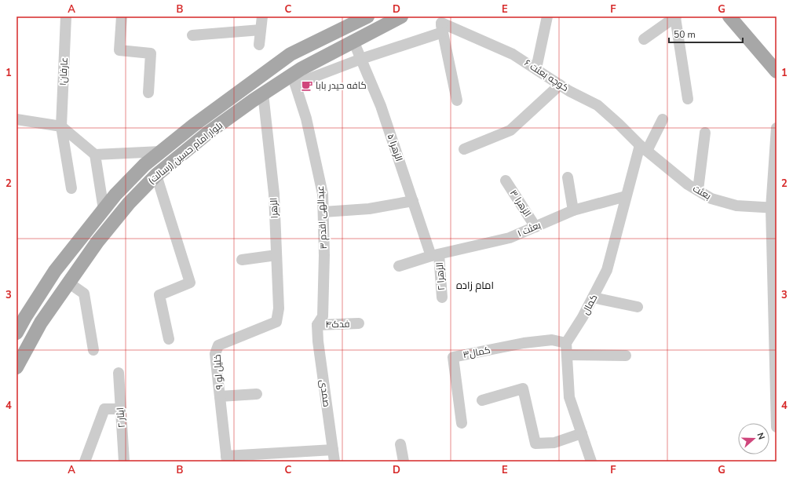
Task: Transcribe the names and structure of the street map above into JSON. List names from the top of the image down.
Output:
{
  "streets": {
    "main road": ["بلوار امام حسین (رسالت)"],
    "street": [
      "عارفان۱",
      "کوچه بعثت ۶",
      "الزهرا ۵",
      "بعثت",
      "الزهرا ۳",
      "الزهرا",
      "عبدالهی اقدم ۳",
      "بعثت ۱",
      "الزهرا ۲",
      "کمال",
      "فدک۴",
      "کمال۳",
      "خلیل لو ۹",
      "صمدی",
      "ایثار ۲"
    ]
  },
  "crossings": [
    ["کوچه بعثت ۶", "بعثت"],
    ["کوچه بعثت ۶", "کمال"],
    ["الزهرا ۵", "بلوار امام حسین (رسالت)"],
    ["الزهرا ۵", "بعثت ۱"],
    ["الزهرا ۵", "الزهرا ۲"],
    ["بلوار امام حسین (رسالت)", "الزهرا"],
    ["بلوار امام حسین (رسالت)", "عبدالهی اقدم ۳"],
    ["بعثت", "کمال"],
    ["الزهرا ۳", "بعثت ۱"],
    ["الزهرا", "خلیل لو ۹"],
    ["عبدالهی اقدم ۳", "فدک۴"],
    ["عبدالهی اقدم ۳", "صمدی"],
    ["بعثت ۱", "الزهرا ۲"],
    ["بعثت ۱", "کمال"],
    ["کمال", "کمال۳"],
    ["فدک۴", "صمدی"]
  ],
  "districts": ["امام زاده"],
  "places": {
    "cafe": ["کافه حیدر بابا"]
  },
  "scale_bar": "50 m",
  "north": "right",
  "grid": {
    "columns": [
      "A",
      "B",
      "C",
      "D",
      "E",
      "F",
      "G"
    ],
    "rows": [
      "1",
      "2",
      "3",
      "4"
    ]
  }
}
